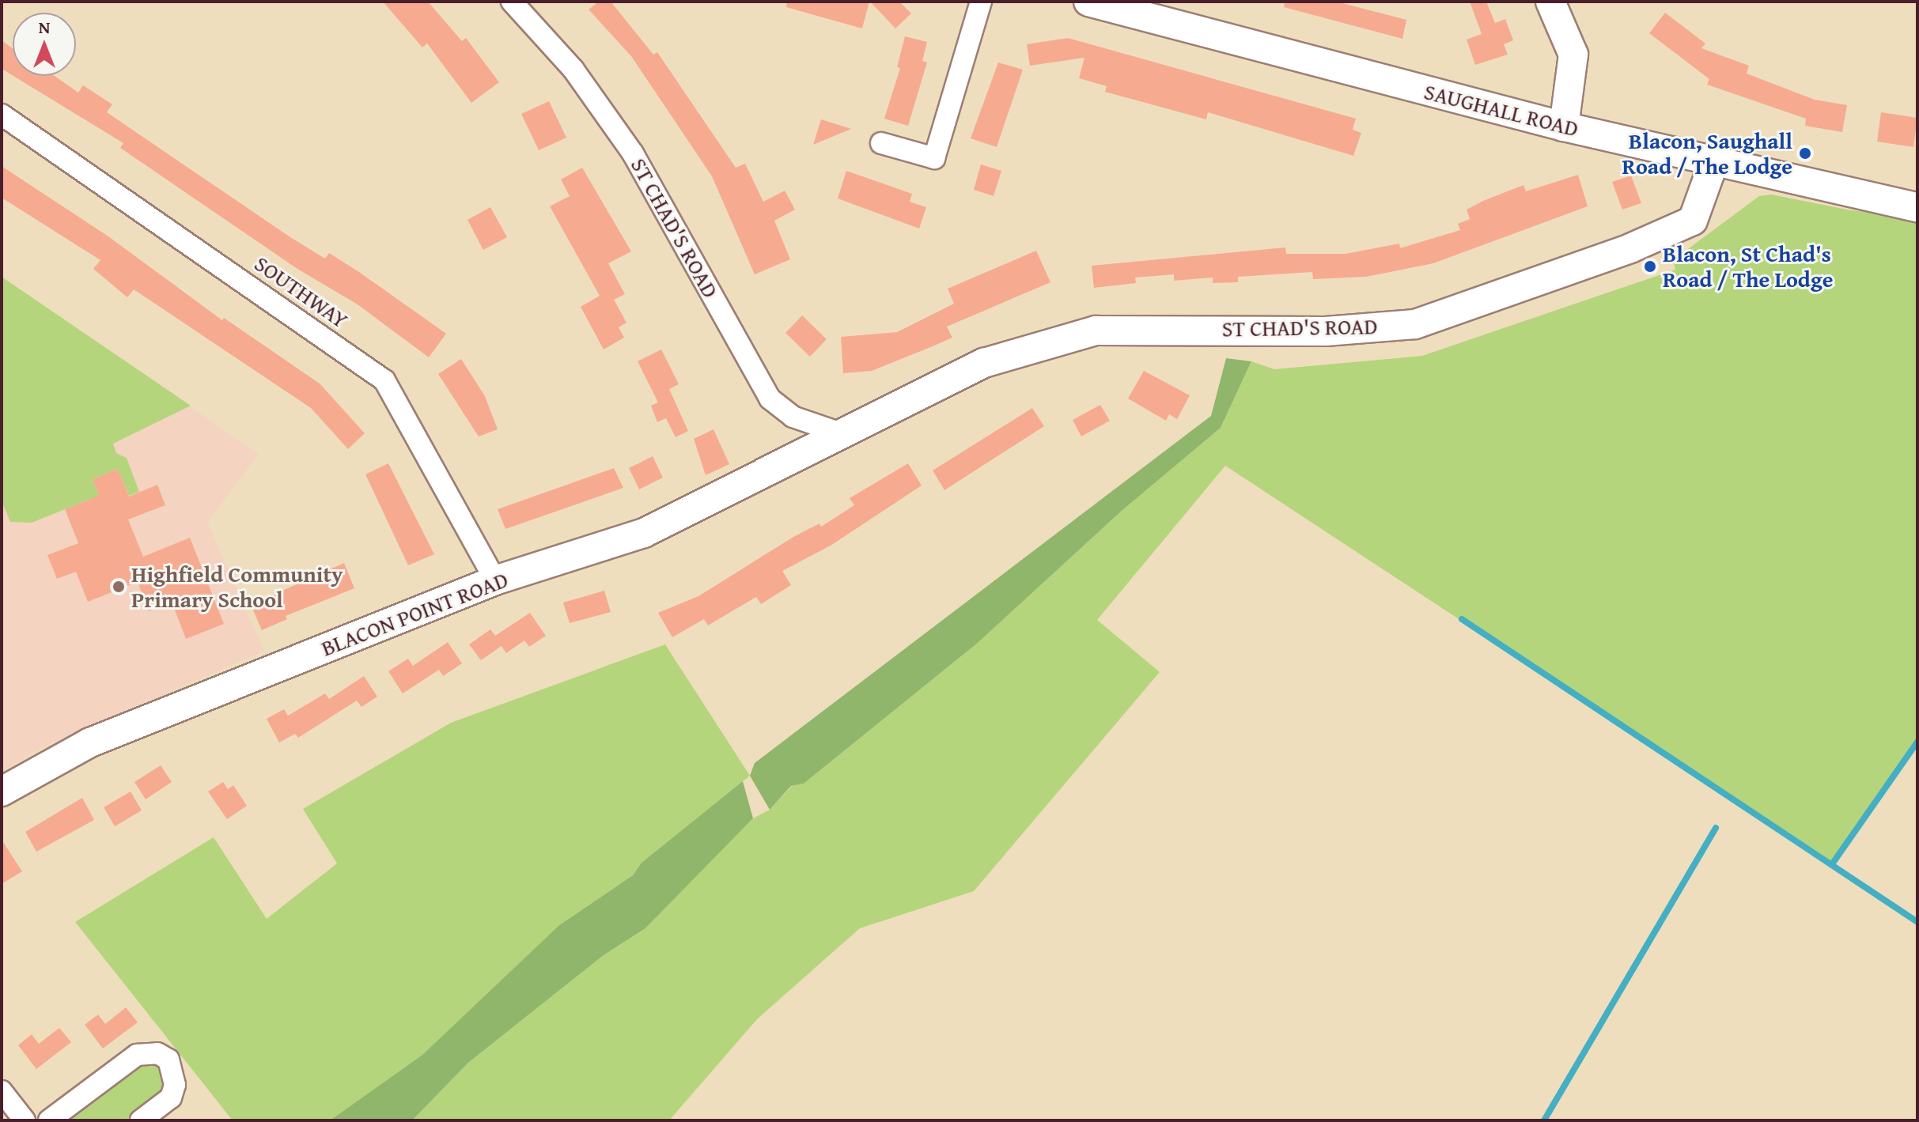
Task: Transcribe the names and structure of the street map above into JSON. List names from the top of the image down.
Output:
{
  "streets": {
    "street": [
      "SAUGHALL ROAD",
      "ST CHAD'S ROAD",
      "SOUTHWAY",
      "BLACON POINT ROAD"
    ]
  },
  "crossings": [
    ["SAUGHALL ROAD", "ST CHAD'S ROAD"],
    ["ST CHAD'S ROAD", "BLACON POINT ROAD"],
    ["SOUTHWAY", "BLACON POINT ROAD"]
  ],
  "places": ["Blacon, Saughall Road / The Lodge", "Blacon, St Chad's Road / The Lodge", "Highfield Community Primary School"],
  "north": "top"
}
